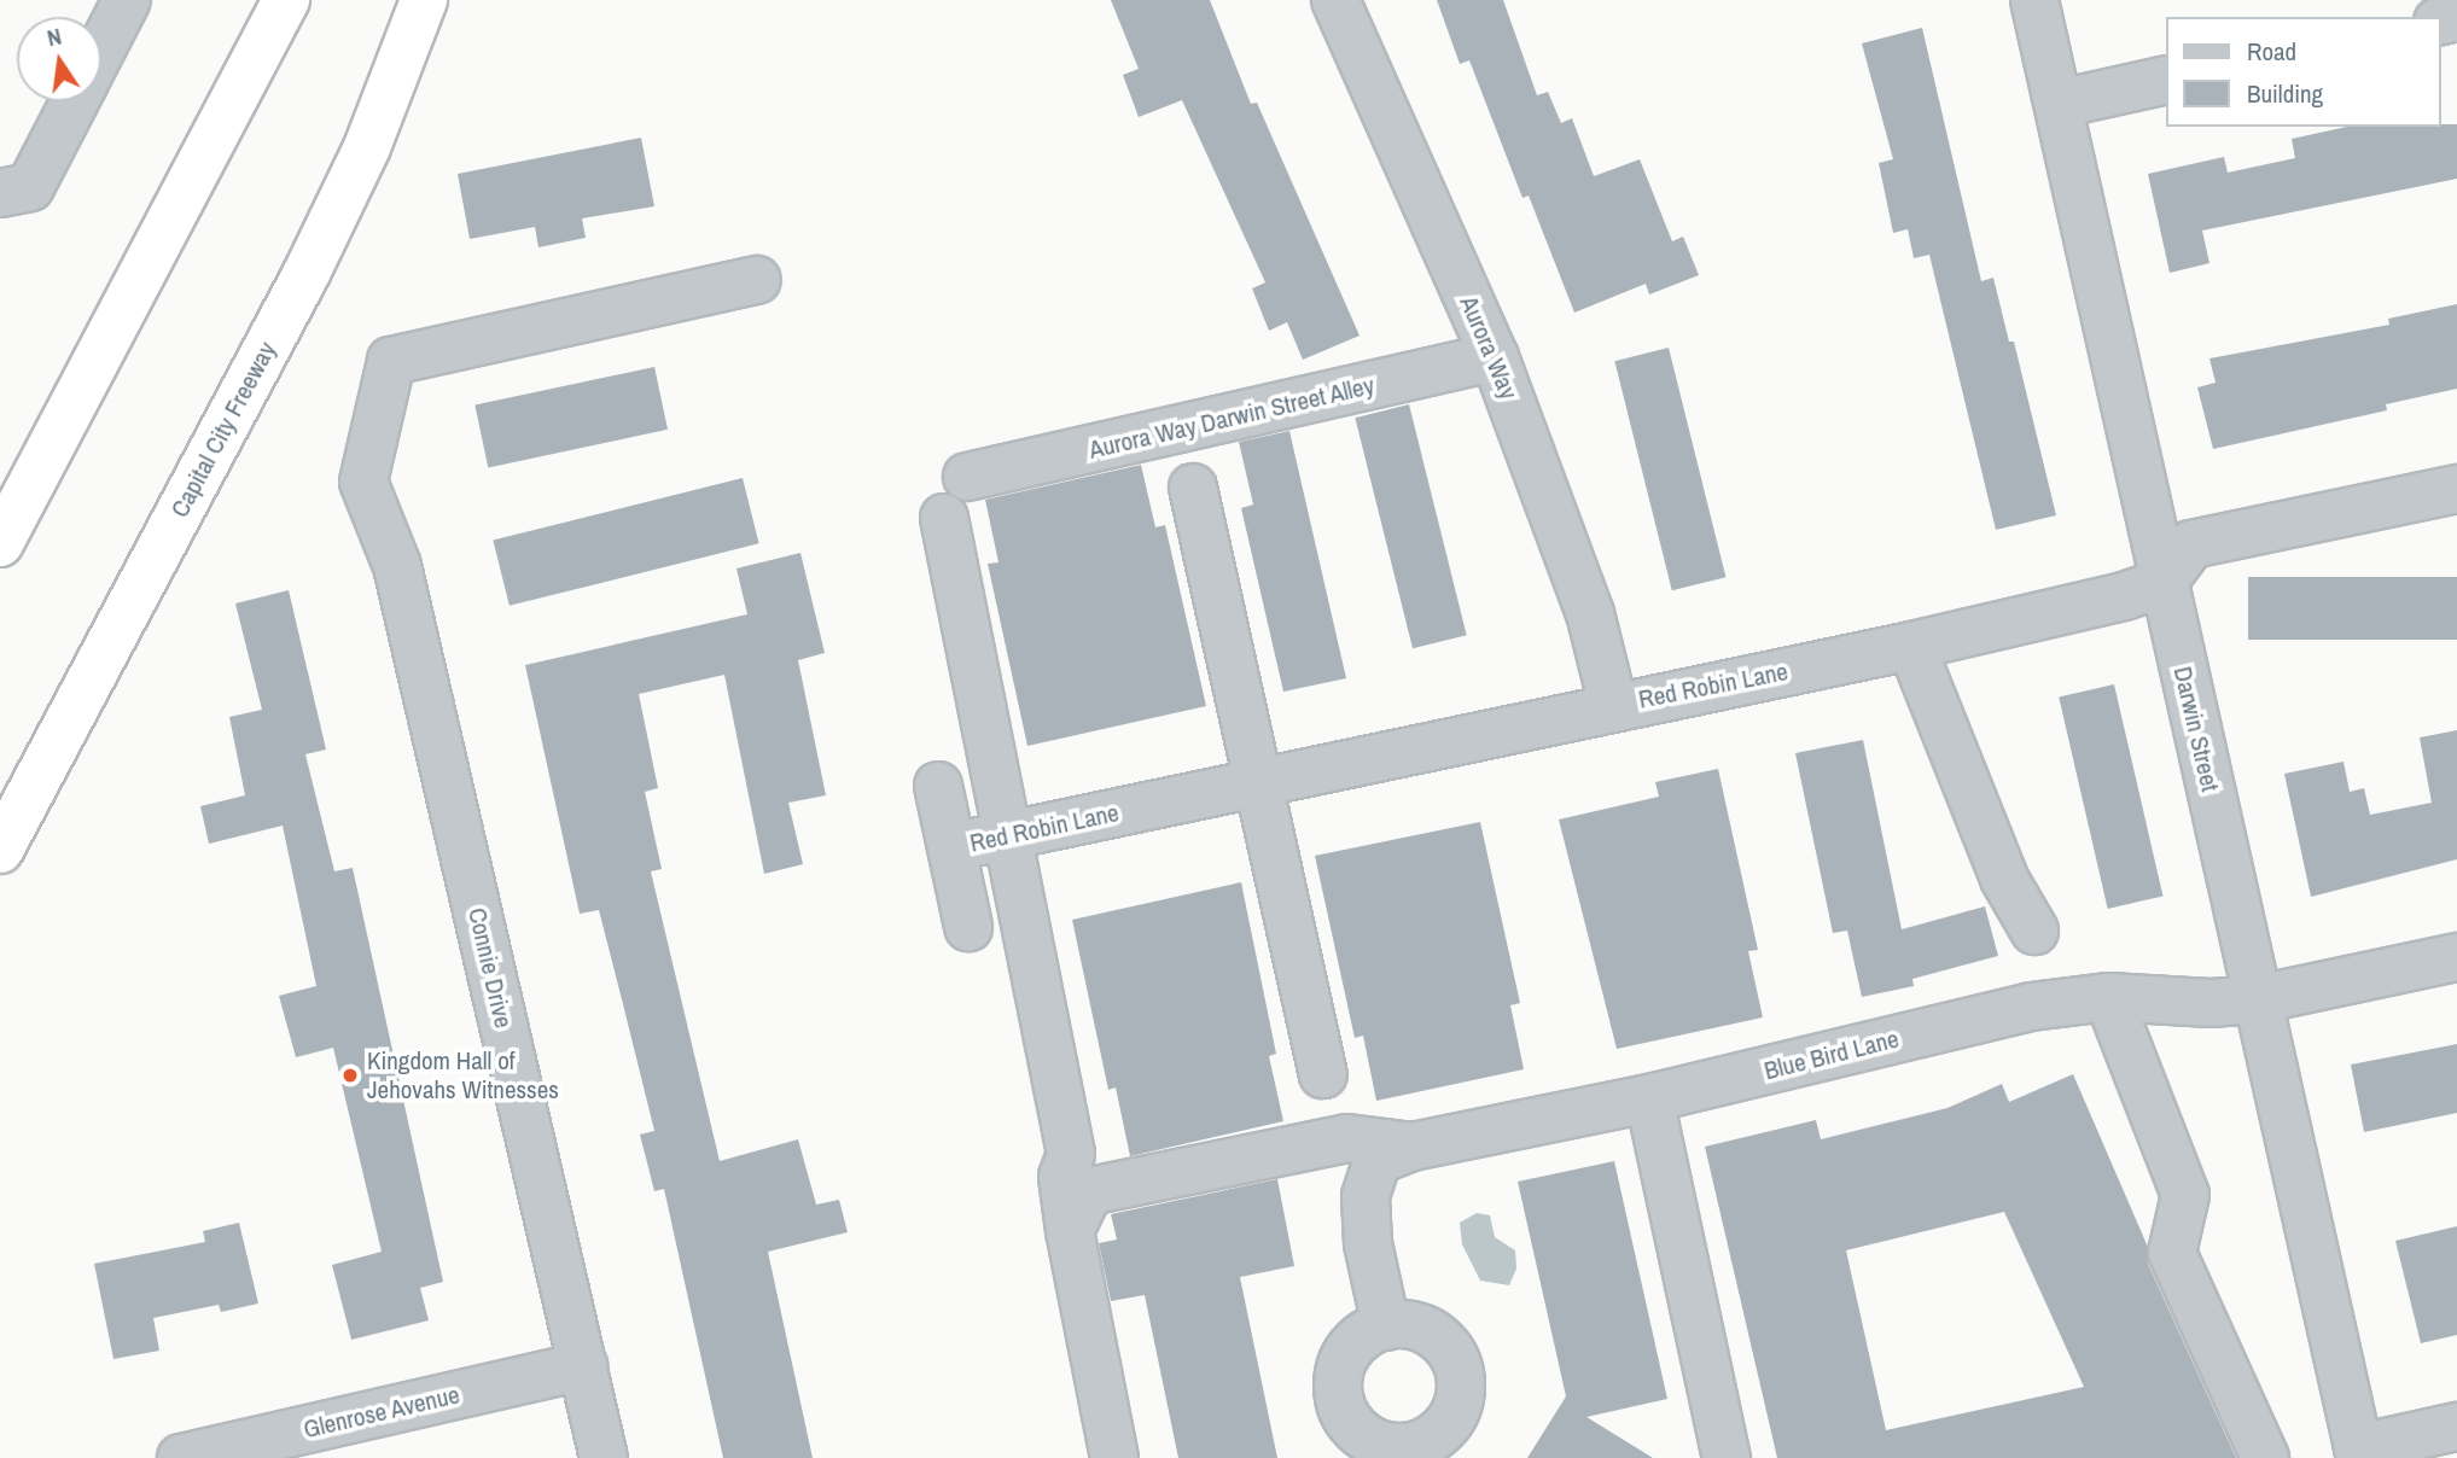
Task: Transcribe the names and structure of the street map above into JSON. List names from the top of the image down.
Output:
{
  "streets": {
    "highway": ["Capital City Freeway"],
    "street": [
      "Aurora Way",
      "Aurora Way Darwin Street Alley",
      "Red Robin Lane",
      "Darwin Street",
      "Connie Drive",
      "Blue Bird Lane",
      "Glenrose Avenue"
    ]
  },
  "crossings": [
    ["Aurora Way", "Aurora Way Darwin Street Alley"],
    ["Aurora Way", "Red Robin Lane"],
    ["Red Robin Lane", "Darwin Street"],
    ["Darwin Street", "Blue Bird Lane"],
    ["Connie Drive", "Glenrose Avenue"]
  ],
  "places": ["Kingdom Hall of Jehovahs Witnesses"],
  "legend": ["Road", "Building"],
  "north": "top"
}
